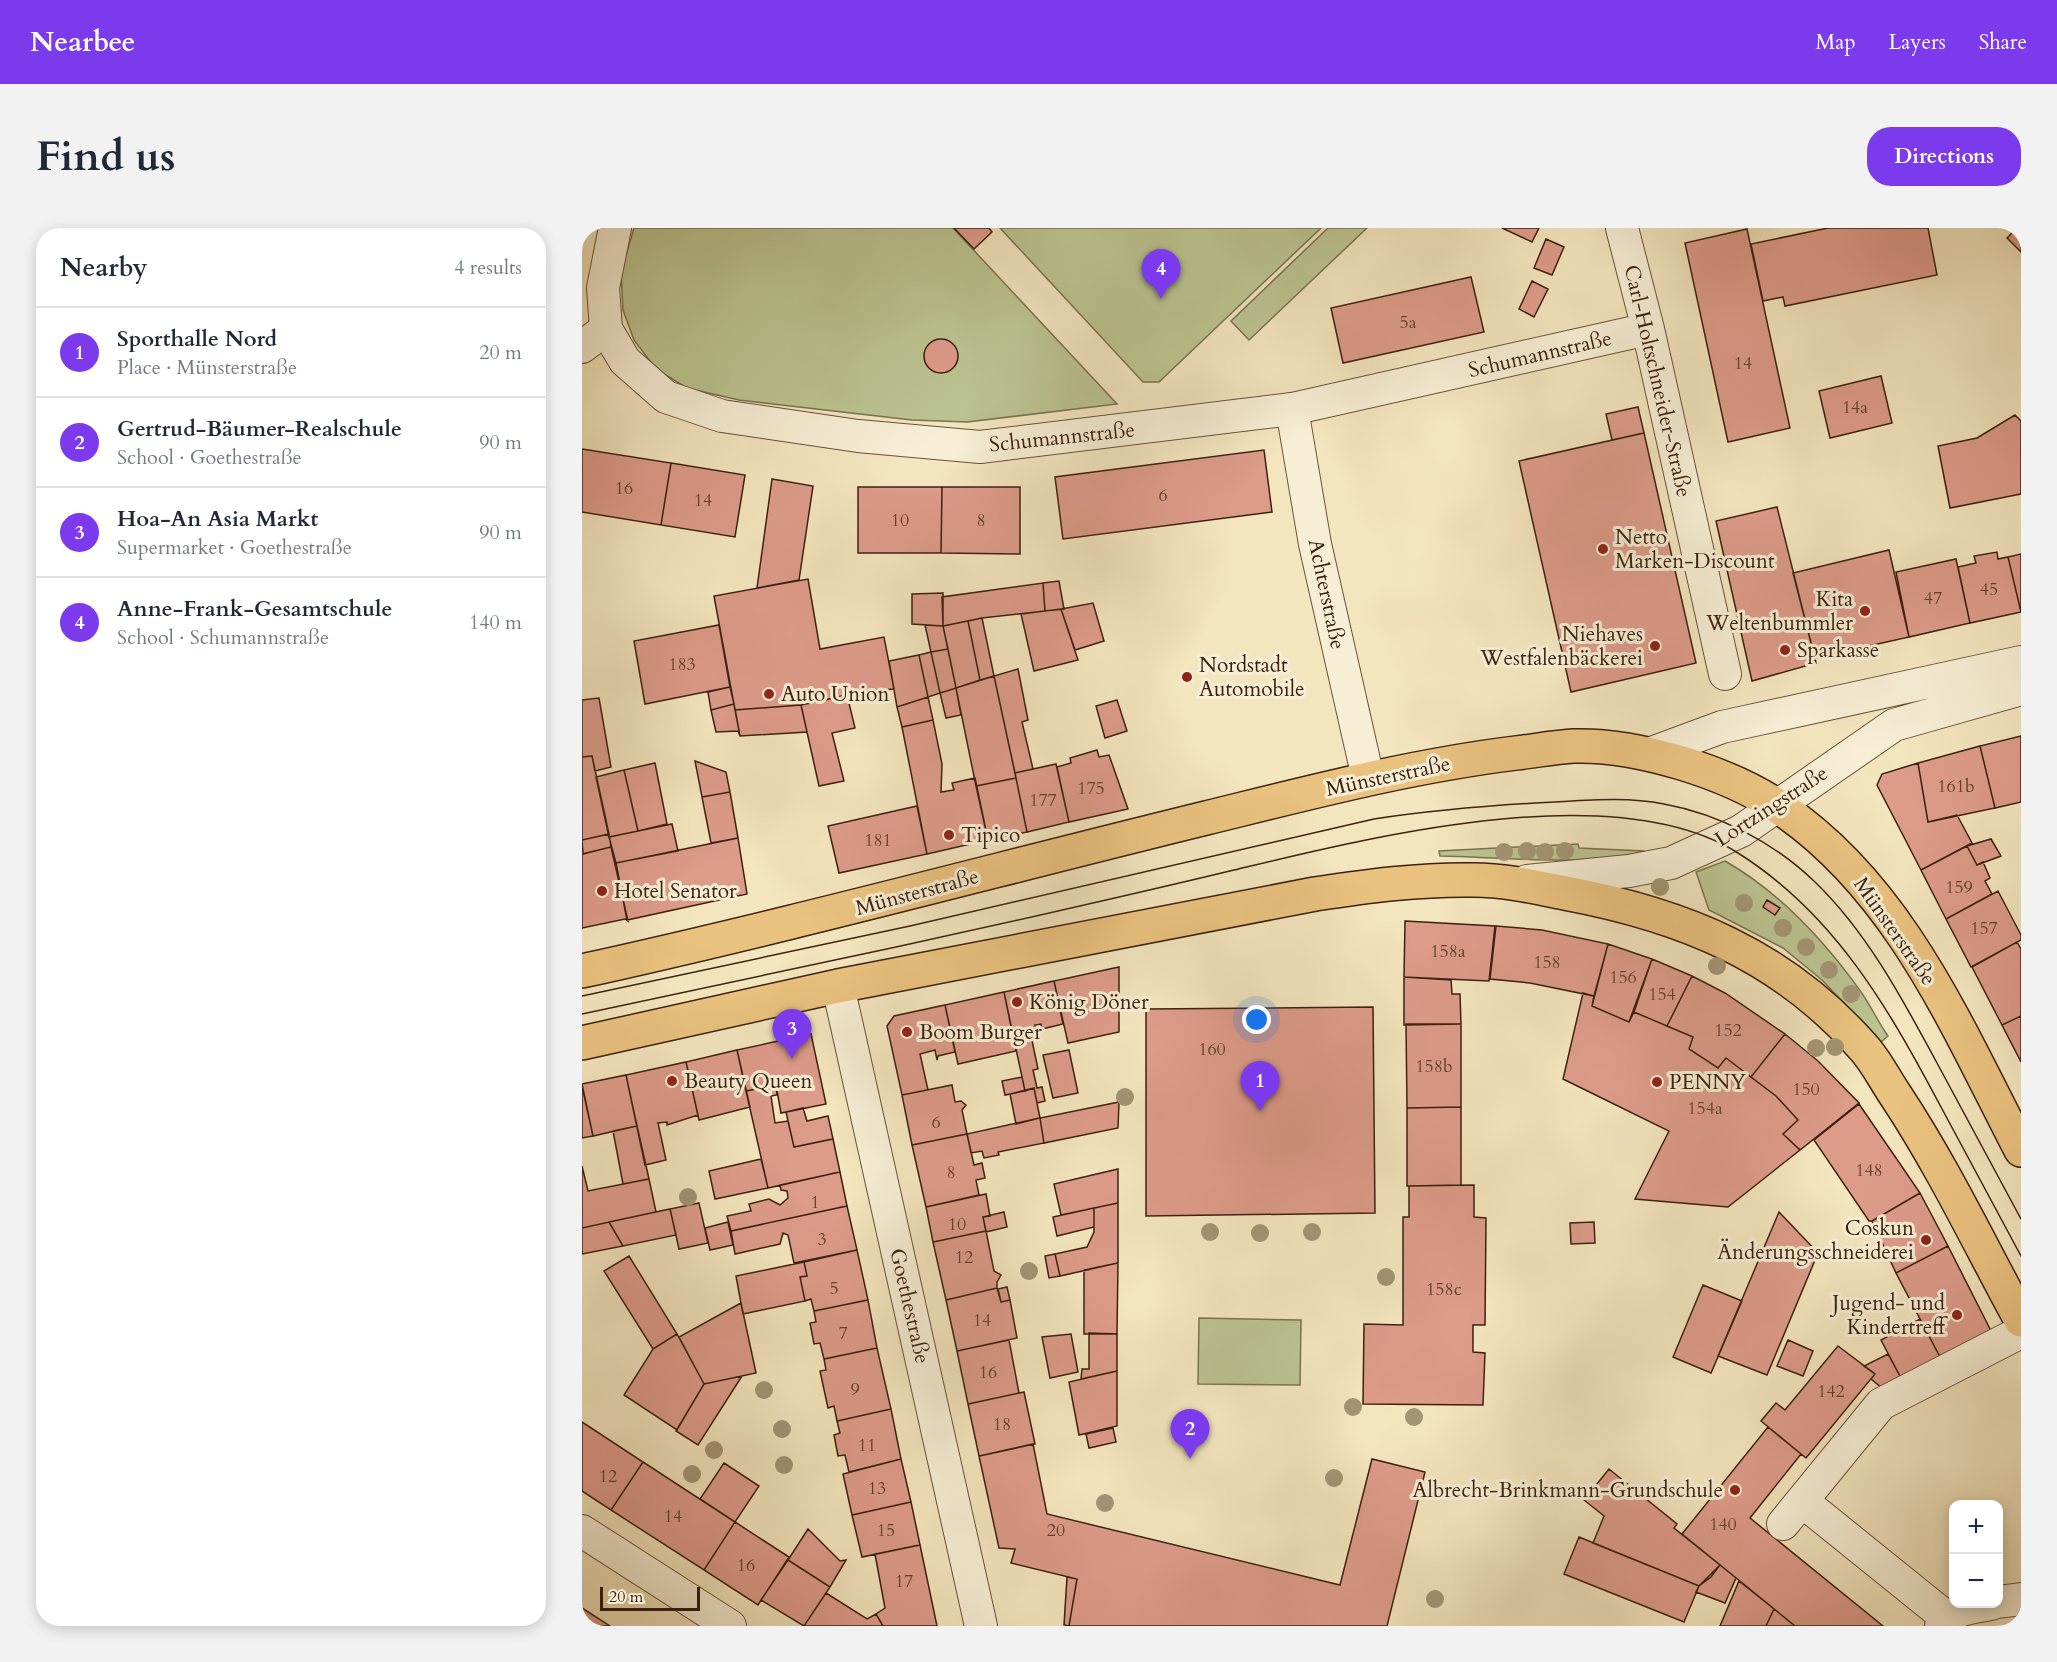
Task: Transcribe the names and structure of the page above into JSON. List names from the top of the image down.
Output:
{
  "streets": {
    "main road": ["Münsterstraße"],
    "street": [
      "Schumannstraße",
      "Carl-Holtschneider-Straße",
      "Achterstraße",
      "Lortzingstraße",
      "Goethestraße"
    ]
  },
  "crossings": [
    ["Schumannstraße", "Carl-Holtschneider-Straße"],
    ["Schumannstraße", "Achterstraße"],
    ["Achterstraße", "Münsterstraße"],
    ["Münsterstraße", "Lortzingstraße"]
  ],
  "places": [
    "Netto Marken-Discount",
    "Kita Weltenbummler",
    "Niehaves Westfalenbäckerei",
    "Sparkasse",
    "Nordstadt Automobile",
    "Auto Union",
    "Tipico",
    "Hotel Senator",
    "König Döner",
    "Boom Burger",
    "Beauty Queen",
    "PENNY",
    "Coskun Änderungsschneiderei",
    "Jugend- und Kindertreff",
    "Albrecht-Brinkmann-Grundschule"
  ],
  "house_numbers": [
    "5a",
    "14",
    "14a",
    "16",
    "6",
    "14",
    "10",
    "8",
    "45",
    "47",
    "183",
    "161b",
    "175",
    "177",
    "181",
    "159",
    "157",
    "158a",
    "158",
    "156",
    "154",
    "152",
    "160",
    "158b",
    "150",
    "154a",
    "6",
    "148",
    "8",
    "1",
    "10",
    "3",
    "12",
    "5",
    "158c",
    "14",
    "7",
    "16",
    "9",
    "142",
    "18",
    "11",
    "12",
    "13",
    "14",
    "140",
    "15",
    "20",
    "16",
    "17"
  ],
  "scale_bar": "20 m",
  "page": {
    "header": "Nearbee",
    "nav": ["Map", "Layers", "Share"],
    "buttons": "Directions",
    "title": "Find us",
    "heading": ["Nearby", "4 results"],
    "pins": [
      "4",
      "3",
      "1",
      "2"
    ],
    "list": [
      {
        "mark": "1",
        "name": "Sporthalle Nord",
        "note": "Place · Münsterstraße",
        "value": "20 m"
      },
      {
        "mark": "2",
        "name": "Gertrud-Bäumer-Realschule",
        "note": "School · Goethestraße",
        "value": "90 m"
      },
      {
        "mark": "3",
        "name": "Hoa-An Asia Markt",
        "note": "Supermarket · Goethestraße",
        "value": "90 m"
      },
      {
        "mark": "4",
        "name": "Anne-Frank-Gesamtschule",
        "note": "School · Schumannstraße",
        "value": "140 m"
      }
    ],
    "map_buttons": ["+", "−"],
    "scale": "20 m"
  }
}
